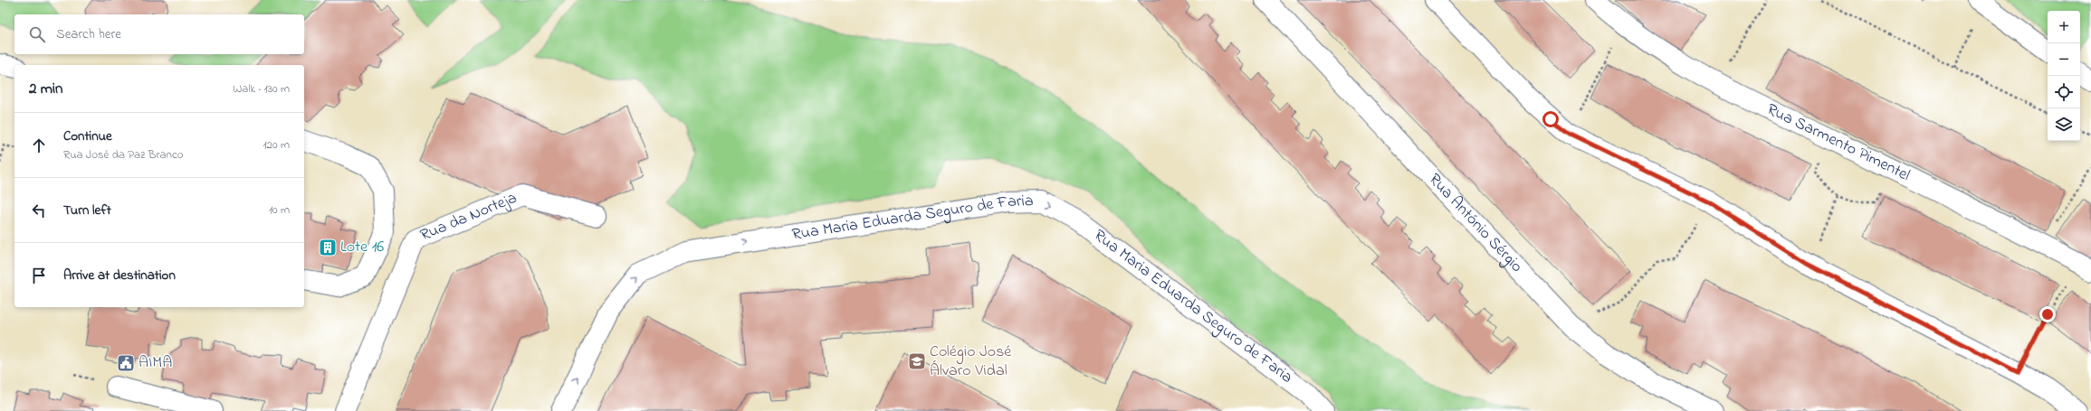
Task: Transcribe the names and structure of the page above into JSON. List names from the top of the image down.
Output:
{
  "streets": {
    "street": [
      "Rua Sarmento Pimentel",
      "Rua da Norteja",
      "Rua Maria Eduarda Seguro de Faria",
      "Rua António Sérgio"
    ]
  },
  "one_way": ["Rua Maria Eduarda Seguro de Faria"],
  "places": {
    "building": ["Lote 16"],
    "school or university": ["Colégio José Álvaro Vidal"],
    "public building": ["AIMA"]
  },
  "page": {
    "map_buttons": ["+", "−"],
    "search": "Search here",
    "heading": ["2 min", "Walk · 130 m"],
    "list": [
      ["Continue", "Rua José da Paz Branco", "120 m"],
      ["Turn left", "10 m"],
      "Arrive at destination"
    ]
  }
}
